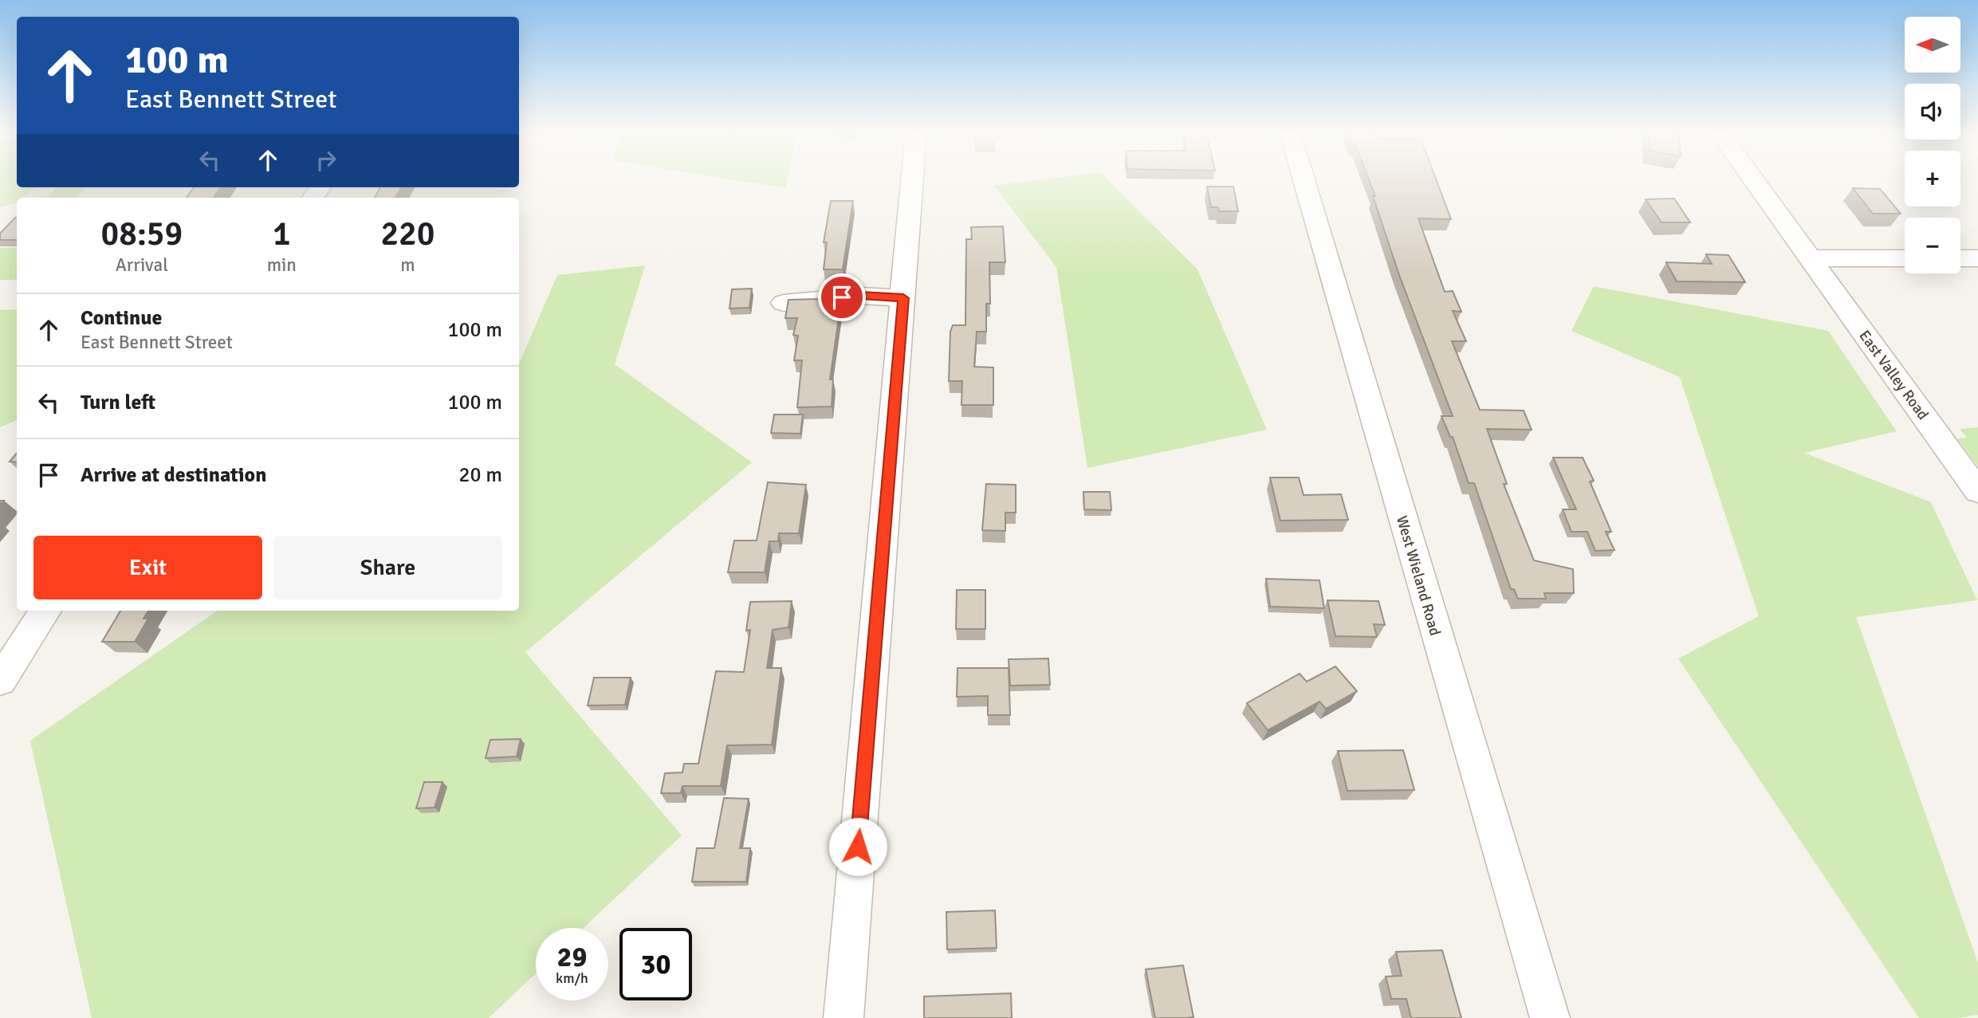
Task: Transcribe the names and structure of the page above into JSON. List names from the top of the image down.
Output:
{
  "streets": {
    "street": ["East Valley Road", "West Wieland Road"]
  },
  "north": "left",
  "page": {
    "map_buttons": ["+", "−"],
    "turn": ["100 m", "East Bennett Street"],
    "eta": [
      "08:59",
      "Arrival",
      "1",
      "min",
      "220",
      "m"
    ],
    "list": [
      {
        "name": "Continue",
        "note": "East Bennett Street",
        "value": "100 m"
      },
      {
        "name": "Turn left",
        "value": "100 m"
      },
      {
        "name": "Arrive at destination",
        "value": "20 m"
      }
    ],
    "buttons": ["Exit", "Share"],
    "speed": "29 km/h",
    "limit": "30"
  }
}
